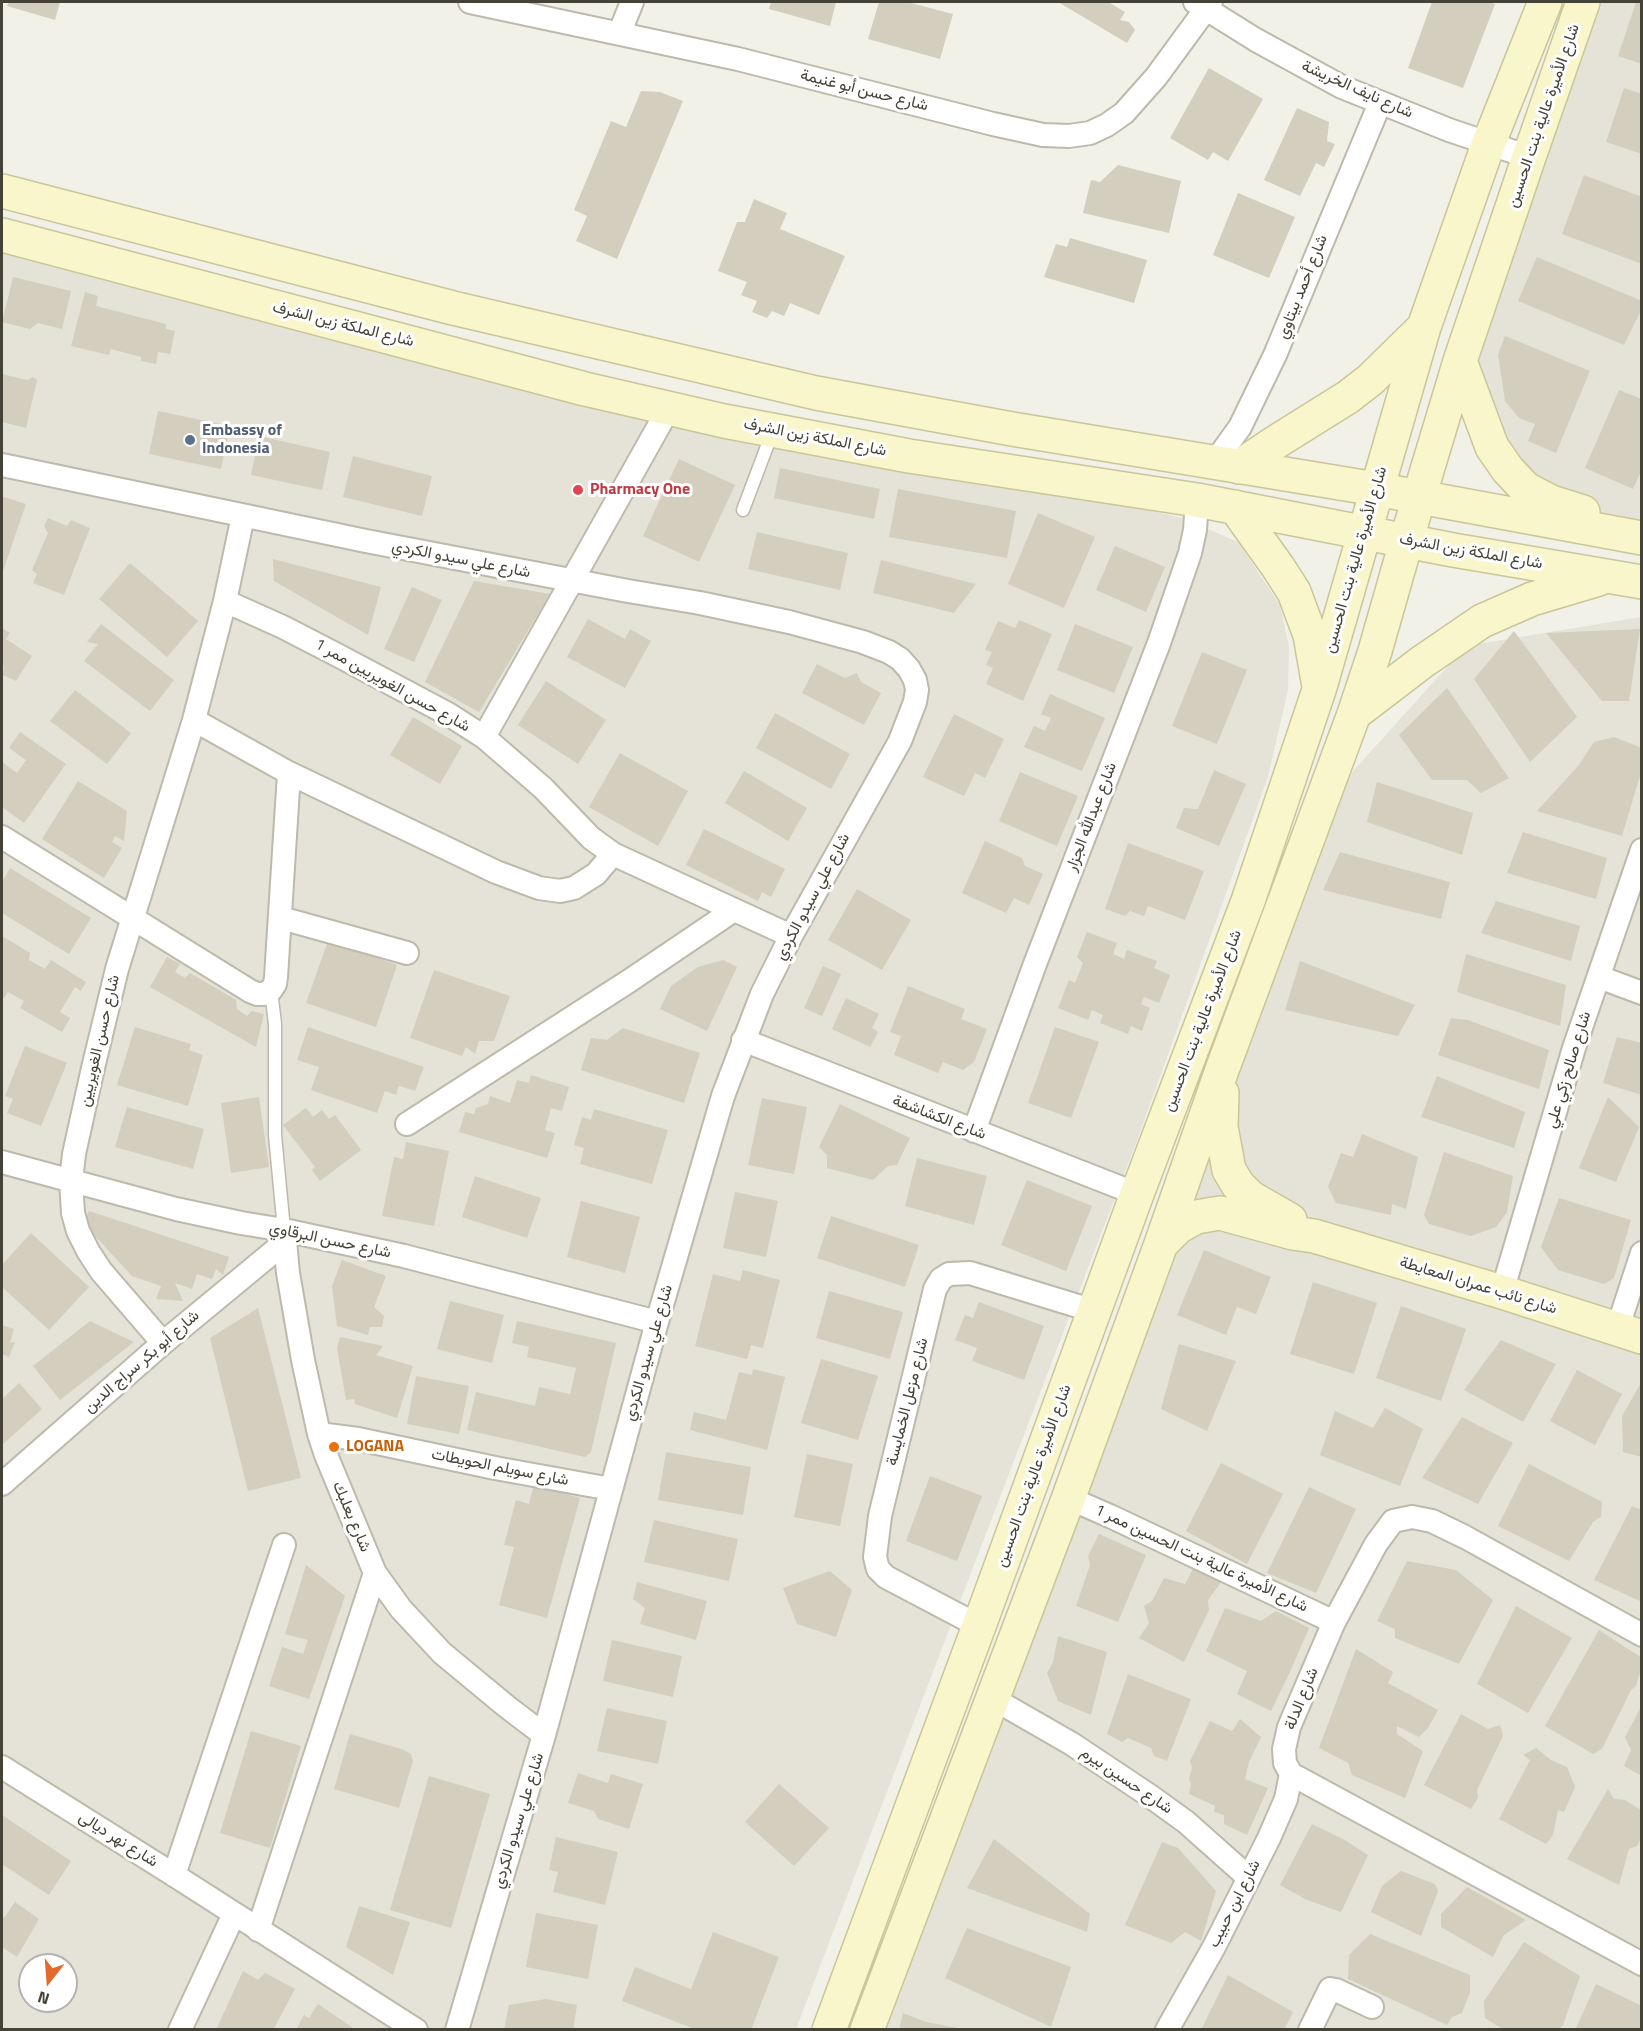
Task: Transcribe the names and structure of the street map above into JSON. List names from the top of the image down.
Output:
{
  "streets": {
    "main road": ["شارع الأميرة عالية بنت الحسين", "شارع الملكة زين الشرف", "شارع نائب عمران المعايطة"],
    "street": [
      "شارع نايف الخريشة",
      "شارع حسن أبو غنيمة",
      "شارع أحمد بيتاوي",
      "شارع علي سيدو الكردي",
      "شارع حسن الغويريين ممر 1",
      "شارع عبدالله الجزار",
      "شارع حسن الغويريين",
      "شارع صالح زكي علي",
      "شارع الكشاشفة",
      "شارع حسن البرقاوي",
      "شارع أبو بكر سراج الدين",
      "شارع مزعل الخمايسة",
      "شارع سويلم الحويطات",
      "شارع بعلبك",
      "شارع الأميرة عالية بنت الحسين ممر 1",
      "شارع الدلة",
      "شارع حسين بيرم",
      "شارع نهر ديالى",
      "شارع ابن حبيب"
    ]
  },
  "crossings": [
    ["شارع نايف الخريشة", "شارع حسن أبو غنيمة"],
    ["شارع نايف الخريشة", "شارع الأميرة عالية بنت الحسين"],
    ["شارع نايف الخريشة", "شارع أحمد بيتاوي"],
    ["شارع الأميرة عالية بنت الحسين", "شارع الملكة زين الشرف"],
    ["شارع الأميرة عالية بنت الحسين", "شارع الكشاشفة"],
    ["شارع الأميرة عالية بنت الحسين", "شارع نائب عمران المعايطة"],
    ["شارع الأميرة عالية بنت الحسين", "شارع مزعل الخمايسة"],
    ["شارع الأميرة عالية بنت الحسين", "شارع الأميرة عالية بنت الحسين ممر 1"],
    ["شارع الأميرة عالية بنت الحسين", "شارع حسين بيرم"],
    ["شارع الملكة زين الشرف", "شارع عبدالله الجزار"],
    ["شارع علي سيدو الكردي", "شارع حسن الغويريين ممر 1"],
    ["شارع علي سيدو الكردي", "شارع حسن الغويريين"],
    ["شارع علي سيدو الكردي", "شارع الكشاشفة"],
    ["شارع علي سيدو الكردي", "شارع حسن البرقاوي"],
    ["شارع علي سيدو الكردي", "شارع سويلم الحويطات"],
    ["شارع علي سيدو الكردي", "شارع بعلبك"],
    ["شارع حسن الغويريين ممر 1", "شارع حسن الغويريين"],
    ["شارع عبدالله الجزار", "شارع الكشاشفة"],
    ["شارع حسن الغويريين", "شارع حسن البرقاوي"],
    ["شارع حسن الغويريين", "شارع أبو بكر سراج الدين"],
    ["شارع صالح زكي علي", "شارع نائب عمران المعايطة"],
    ["شارع حسن البرقاوي", "شارع أبو بكر سراج الدين"],
    ["شارع حسن البرقاوي", "شارع بعلبك"],
    ["شارع أبو بكر سراج الدين", "شارع بعلبك"],
    ["شارع سويلم الحويطات", "شارع بعلبك"],
    ["شارع الأميرة عالية بنت الحسين ممر 1", "شارع الدلة"],
    ["شارع الدلة", "شارع ابن حبيب"],
    ["شارع حسين بيرم", "شارع ابن حبيب"]
  ],
  "places": ["Embassy of Indonesia", "Pharmacy One", "LOGANA"],
  "north": "bottom"
}
